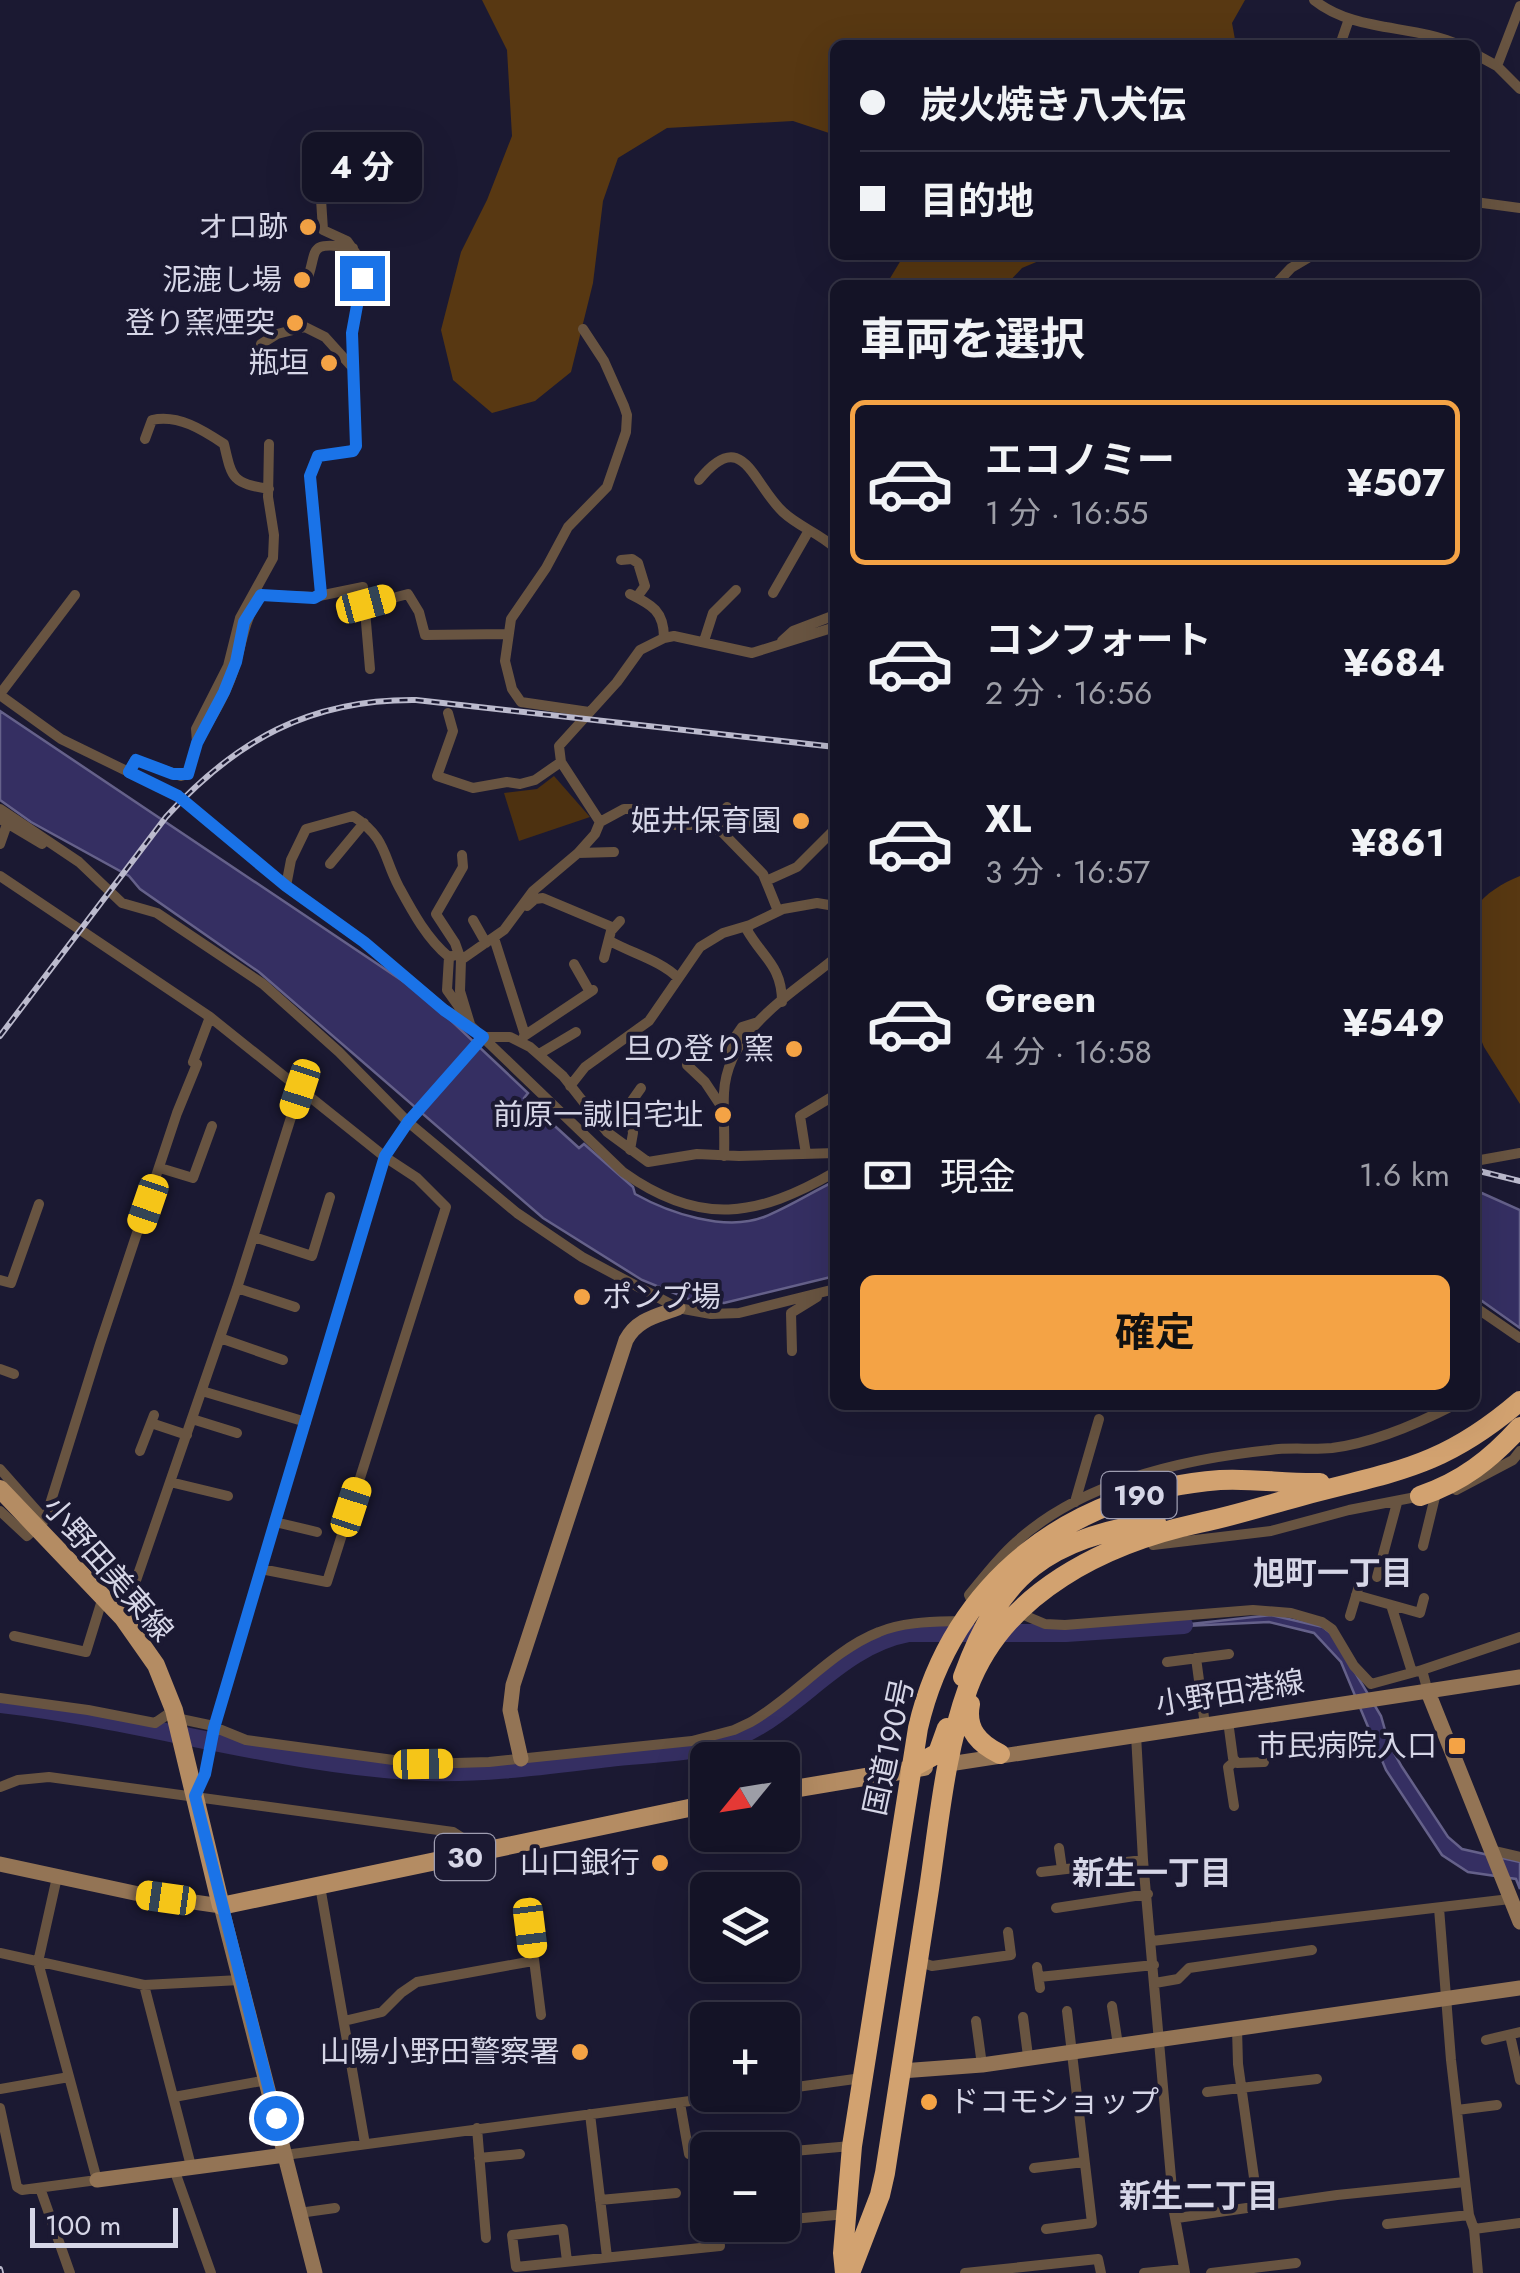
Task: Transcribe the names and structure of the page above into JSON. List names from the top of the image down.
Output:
{
  "streets": {
    "highway": ["190", "国道190号"],
    "main road": ["小野田美東線", "30"],
    "street": ["小野田港線"]
  },
  "crossings": [
    ["小野田美東線", "30"],
    ["小野田港線", "国道190号"]
  ],
  "districts": ["旭町一丁目", "新生一丁目", "新生二丁目"],
  "places": {
    "other": [
      "オロ跡",
      "泥漉し場",
      "登り窯煙突",
      "瓶垣",
      "姫井保育園",
      "旦の登り窯",
      "前原一誠旧宅址",
      "ポンプ場",
      "山口銀行",
      "山陽小野田警察署",
      "ドコモショップ"
    ],
    "transit": ["市民病院入口"]
  },
  "scale_bar": "100 m",
  "north": "bottom left",
  "page": {
    "banner": ["炭火焼き八犬伝", "目的地"],
    "bubble": "4 分",
    "heading": "車両を選択",
    "list": [
      {
        "name": "エコノミー",
        "note": "1 分 · 16:55",
        "value": "¥507"
      },
      {
        "name": "コンフォート",
        "note": "2 分 · 16:56",
        "value": "¥684"
      },
      {
        "name": "XL",
        "note": "3 分 · 16:57",
        "value": "¥861"
      },
      {
        "name": "Green",
        "note": "4 分 · 16:58",
        "value": "¥549"
      }
    ],
    "pay": ["現金", "1.6 km"],
    "buttons": "確定",
    "map_buttons": ["+", "−"],
    "scale": "100 m"
  }
}
